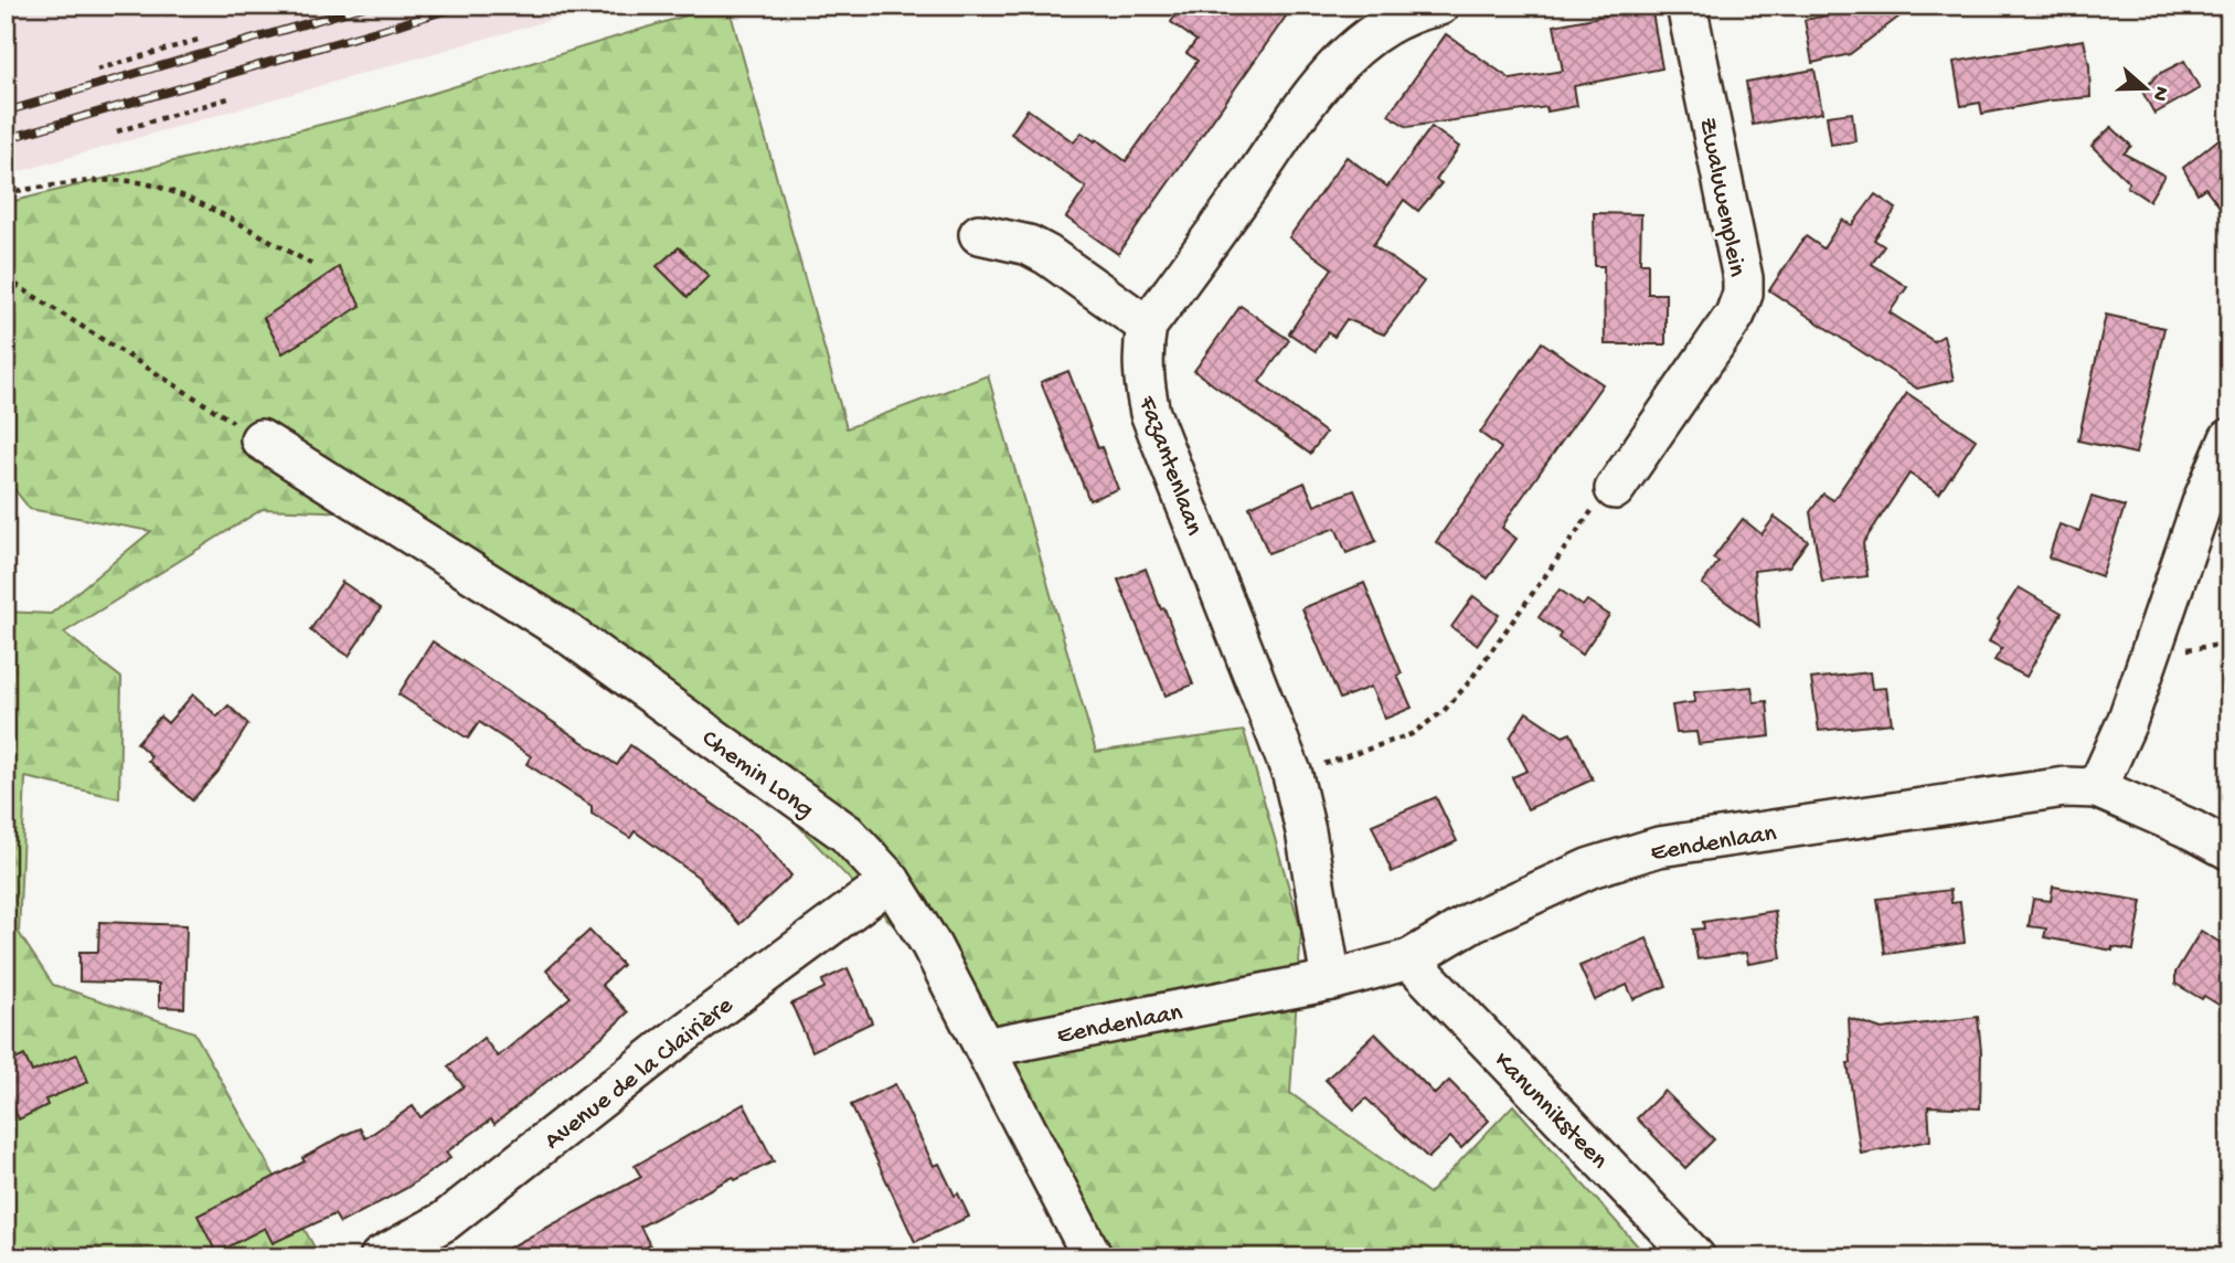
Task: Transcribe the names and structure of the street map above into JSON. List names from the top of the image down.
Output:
{
  "streets": {
    "street": [
      "Zwaluwenplein",
      "Fazantenlaan",
      "Chemin Long",
      "Eendenlaan",
      "Avenue de la Clairière",
      "Kanunniksteen"
    ]
  },
  "crossings": [
    ["Fazantenlaan", "Eendenlaan"],
    ["Chemin Long", "Eendenlaan"],
    ["Chemin Long", "Avenue de la Clairière"],
    ["Eendenlaan", "Kanunniksteen"]
  ],
  "north": "right"
}
